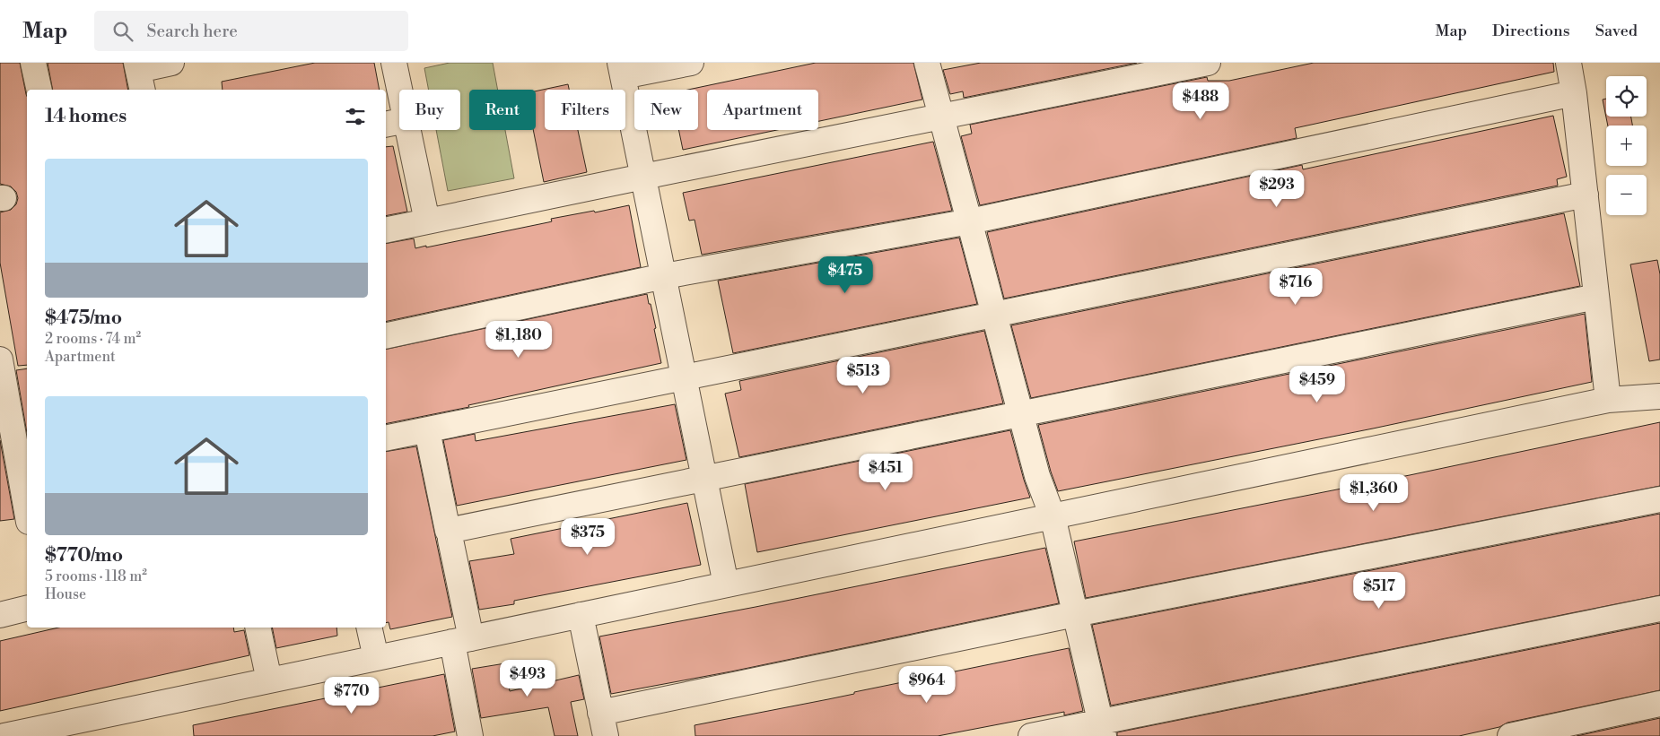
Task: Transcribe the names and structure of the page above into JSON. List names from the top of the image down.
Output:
{
  "page": {
    "header": "Map",
    "search": "Search here",
    "nav": ["Map", "Directions", "Saved"],
    "map_buttons": ["+", "−"],
    "price": [
      "$488",
      "$293",
      "$475",
      "$716",
      "$1,180",
      "$513",
      "$459",
      "$451",
      "$1,360",
      "$375",
      "$517",
      "$493",
      "$964",
      "$770"
    ],
    "chip": [
      "Buy",
      "Rent",
      "Filters",
      "New",
      "Apartment"
    ],
    "heading": "14 homes",
    "list": [
      {
        "name": "$475/mo",
        "note": "2 rooms · 74 m² · Apartment"
      },
      {
        "name": "$770/mo",
        "note": "5 rooms · 118 m² · House"
      }
    ]
  }
}
